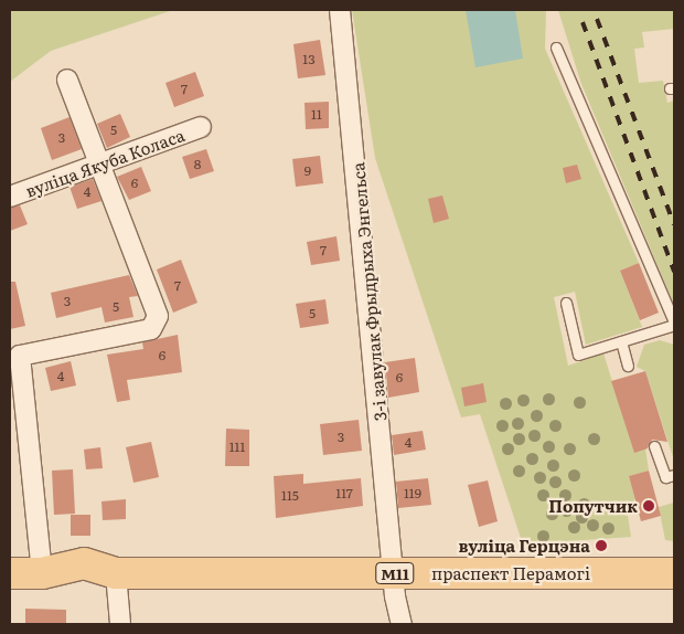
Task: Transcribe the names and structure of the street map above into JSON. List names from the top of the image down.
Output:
{
  "streets": {
    "main road": ["М11", "праспект Перамогі"],
    "street": ["вуліца Якуба Коласа", "3-і завулак Фрыдрыха Энгельса"]
  },
  "crossings": [
    ["3-і завулак Фрыдрыха Энгельса", "праспект Перамогі"]
  ],
  "places": ["Попутчик", "вуліца Герцэна"],
  "house_numbers": [
    "13",
    "7",
    "11",
    "5",
    "3",
    "8",
    "9",
    "6",
    "4",
    "7",
    "7",
    "3",
    "5",
    "5",
    "6",
    "4",
    "6",
    "3",
    "4",
    "111",
    "117",
    "119",
    "115"
  ]
}
